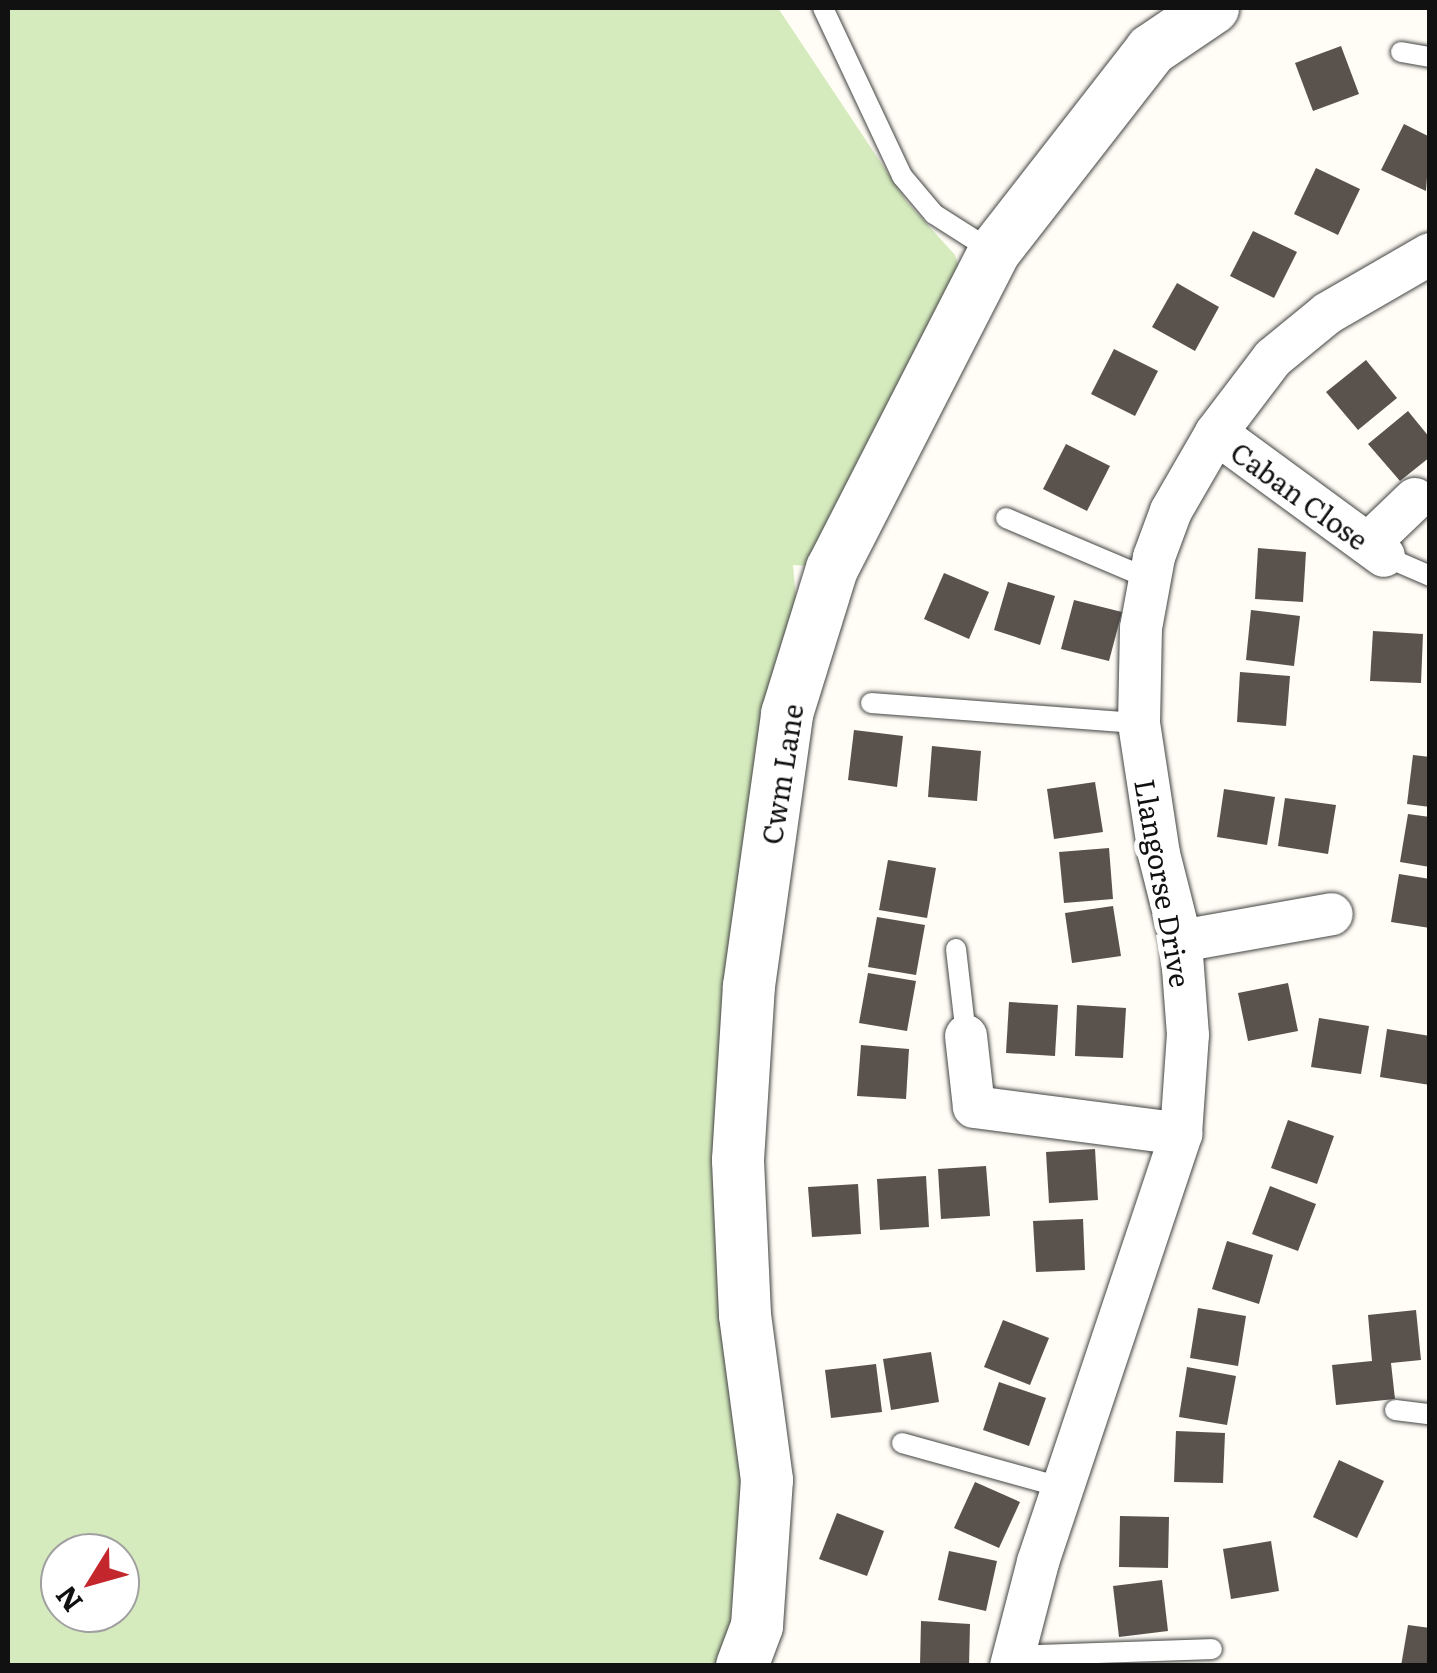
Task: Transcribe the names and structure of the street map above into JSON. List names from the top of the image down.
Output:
{
  "streets": {
    "street": ["Caban Close", "Cwm Lane", "Llangorse Drive"]
  },
  "crossings": [
    ["Caban Close", "Llangorse Drive"]
  ],
  "north": "bottom left"
}
